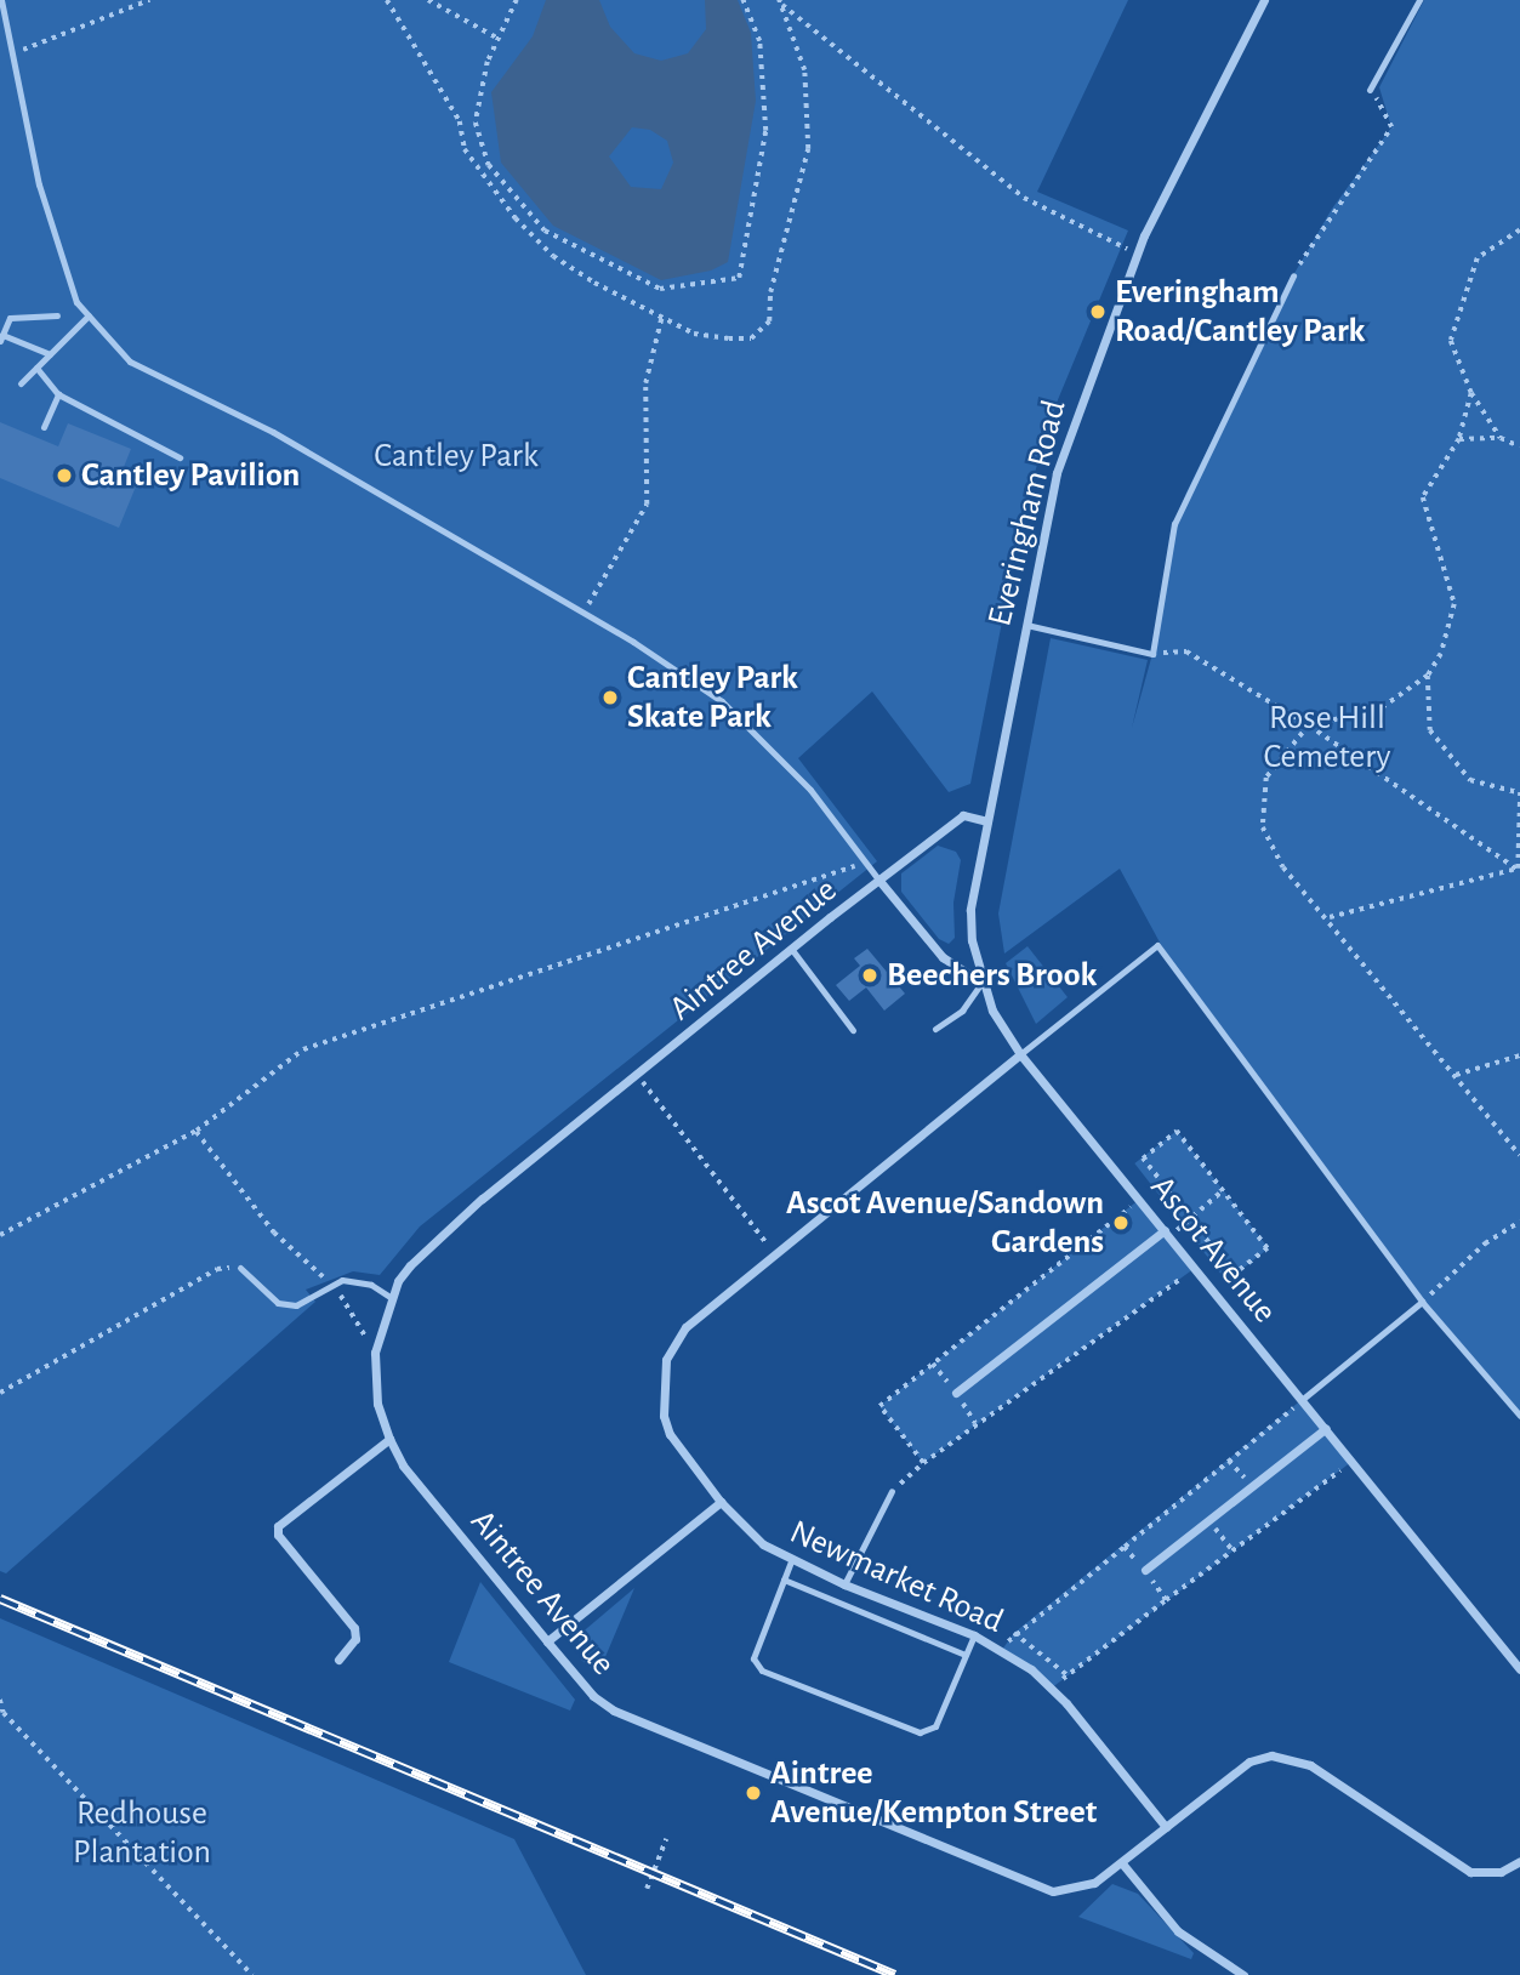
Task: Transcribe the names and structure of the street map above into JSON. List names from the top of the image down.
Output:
{
  "streets": {
    "street": [
      "Everingham Road",
      "Aintree Avenue",
      "Ascot Avenue",
      "Newmarket Road"
    ]
  },
  "crossings": [
    ["Everingham Road", "Aintree Avenue"],
    ["Everingham Road", "Ascot Avenue"],
    ["Aintree Avenue", "Ascot Avenue"],
    ["Aintree Avenue", "Newmarket Road"],
    ["Ascot Avenue", "Newmarket Road"]
  ],
  "parks": ["Cantley Park", "Rose Hill Cemetery", "Redhouse Plantation"],
  "places": [
    "Everingham Road/Cantley Park",
    "Cantley Pavilion",
    "Cantley Park Skate Park",
    "Beechers Brook",
    "Ascot Avenue/Sandown Gardens",
    "Aintree Avenue/Kempton Street"
  ]
}
